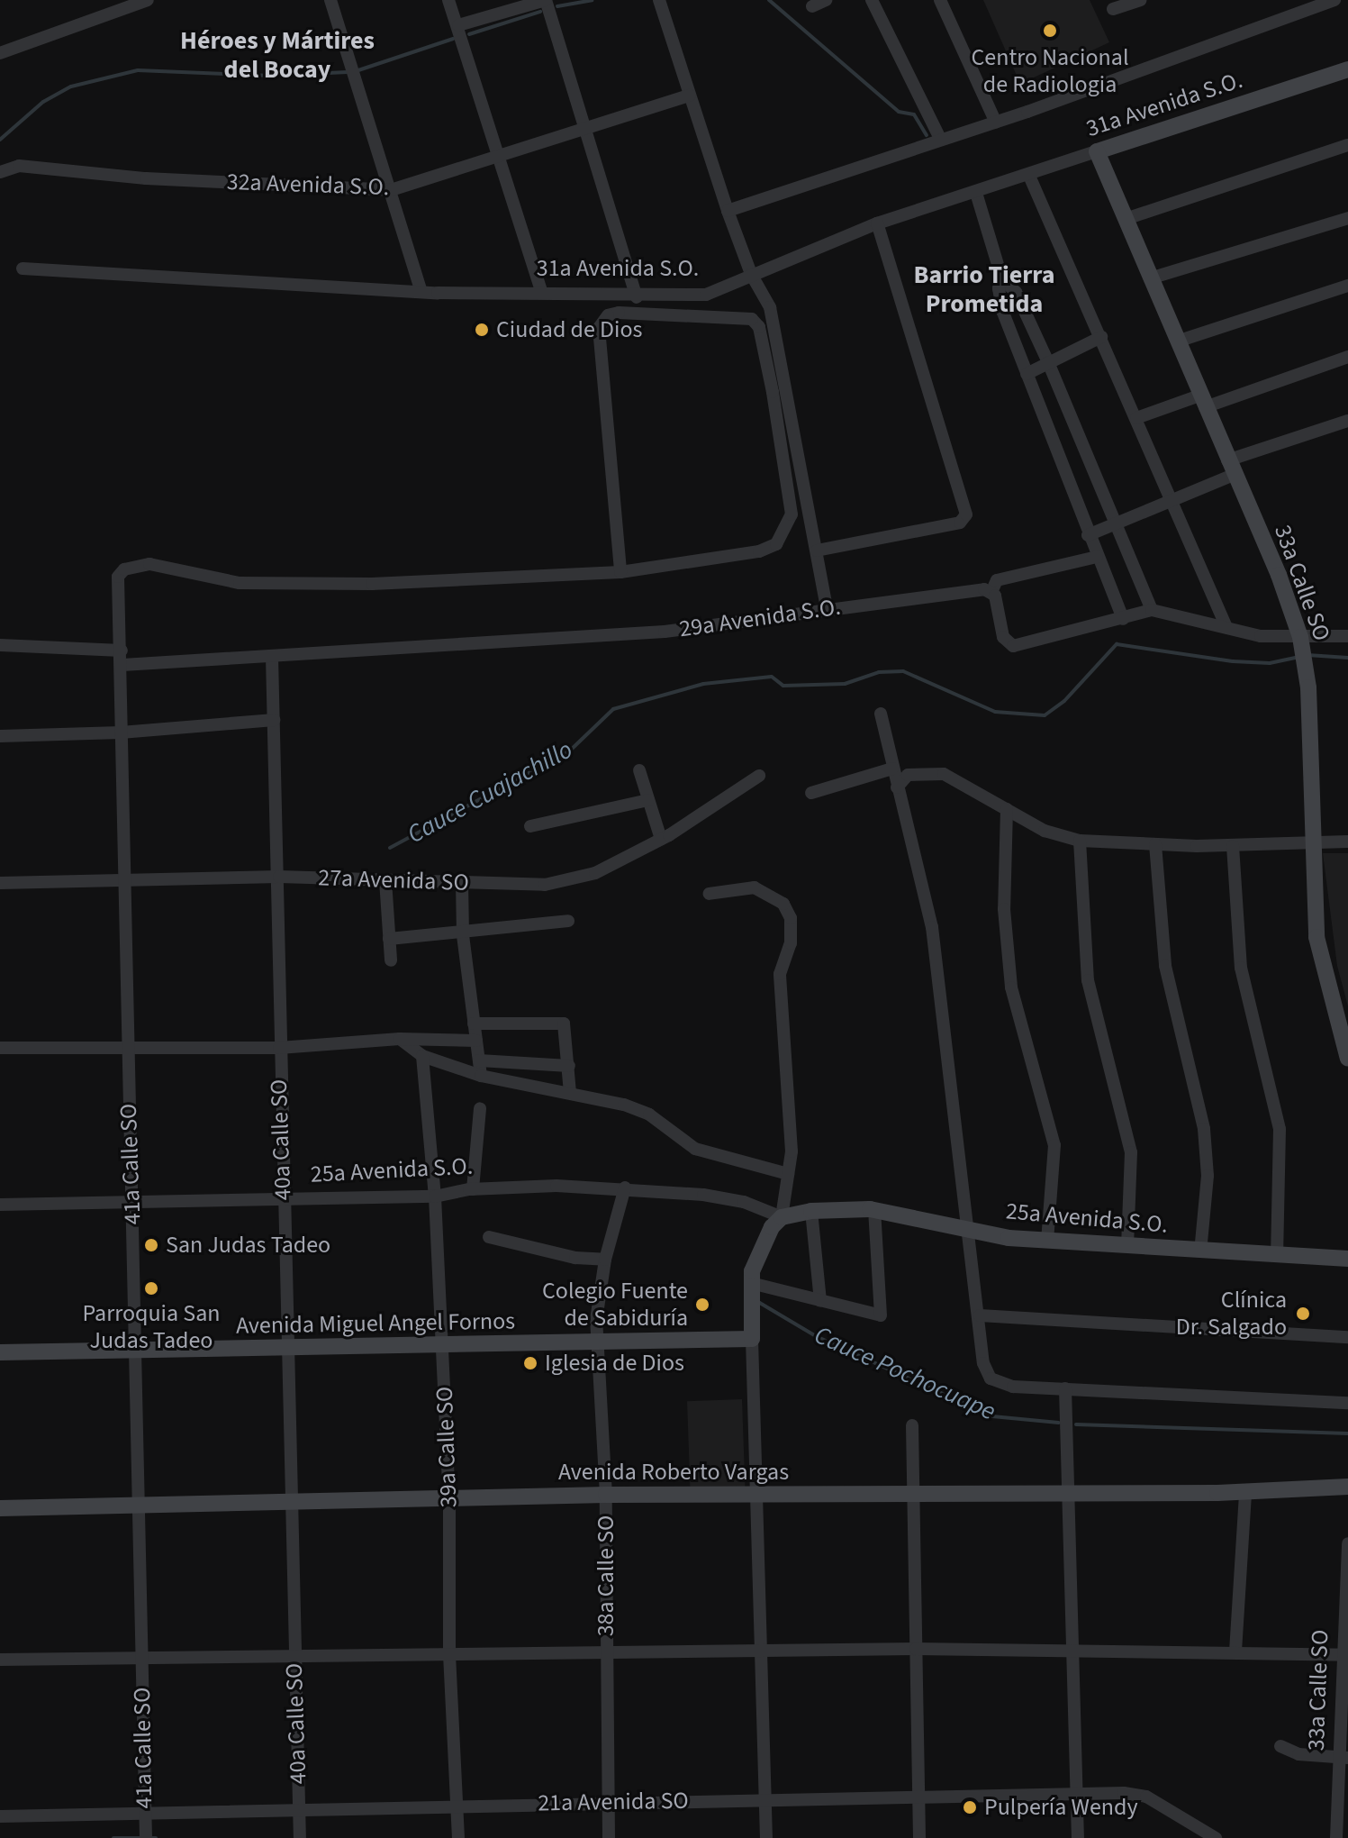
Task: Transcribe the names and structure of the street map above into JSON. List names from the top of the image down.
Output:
{
  "streets": {
    "street": [
      "31a Avenida S.O.",
      "32a Avenida S.O.",
      "33a Calle SO",
      "29a Avenida S.O.",
      "27a Avenida SO",
      "40a Calle SO",
      "41a Calle SO",
      "25a Avenida S.O.",
      "Avenida Miguel Angel Fornos",
      "39a Calle SO",
      "Avenida Roberto Vargas",
      "38a Calle SO",
      "21a Avenida SO"
    ]
  },
  "crossings": [
    ["31a Avenida S.O.", "33a Calle SO"],
    ["29a Avenida S.O.", "40a Calle SO"],
    ["29a Avenida S.O.", "41a Calle SO"],
    ["27a Avenida SO", "40a Calle SO"],
    ["27a Avenida SO", "41a Calle SO"],
    ["40a Calle SO", "25a Avenida S.O."],
    ["40a Calle SO", "Avenida Miguel Angel Fornos"],
    ["40a Calle SO", "Avenida Roberto Vargas"],
    ["40a Calle SO", "21a Avenida SO"],
    ["41a Calle SO", "25a Avenida S.O."],
    ["41a Calle SO", "Avenida Miguel Angel Fornos"],
    ["41a Calle SO", "Avenida Roberto Vargas"],
    ["41a Calle SO", "21a Avenida SO"],
    ["25a Avenida S.O.", "39a Calle SO"],
    ["25a Avenida S.O.", "38a Calle SO"],
    ["Avenida Miguel Angel Fornos", "39a Calle SO"],
    ["Avenida Miguel Angel Fornos", "38a Calle SO"],
    ["39a Calle SO", "Avenida Roberto Vargas"],
    ["39a Calle SO", "21a Avenida SO"],
    ["Avenida Roberto Vargas", "38a Calle SO"],
    ["38a Calle SO", "21a Avenida SO"]
  ],
  "districts": ["Héroes y Mártires del Bocay", "Barrio Tierra Prometida"],
  "water": ["Cauce Cuajachillo", "Cauce Pochocuape"],
  "places": [
    "Centro Nacional de Radiologia",
    "Ciudad de Dios",
    "San Judas Tadeo",
    "Parroquia San Judas Tadeo",
    "Colegio Fuente de Sabiduría",
    "Clínica Dr. Salgado",
    "Iglesia de Dios",
    "Pulpería Wendy"
  ]
}
